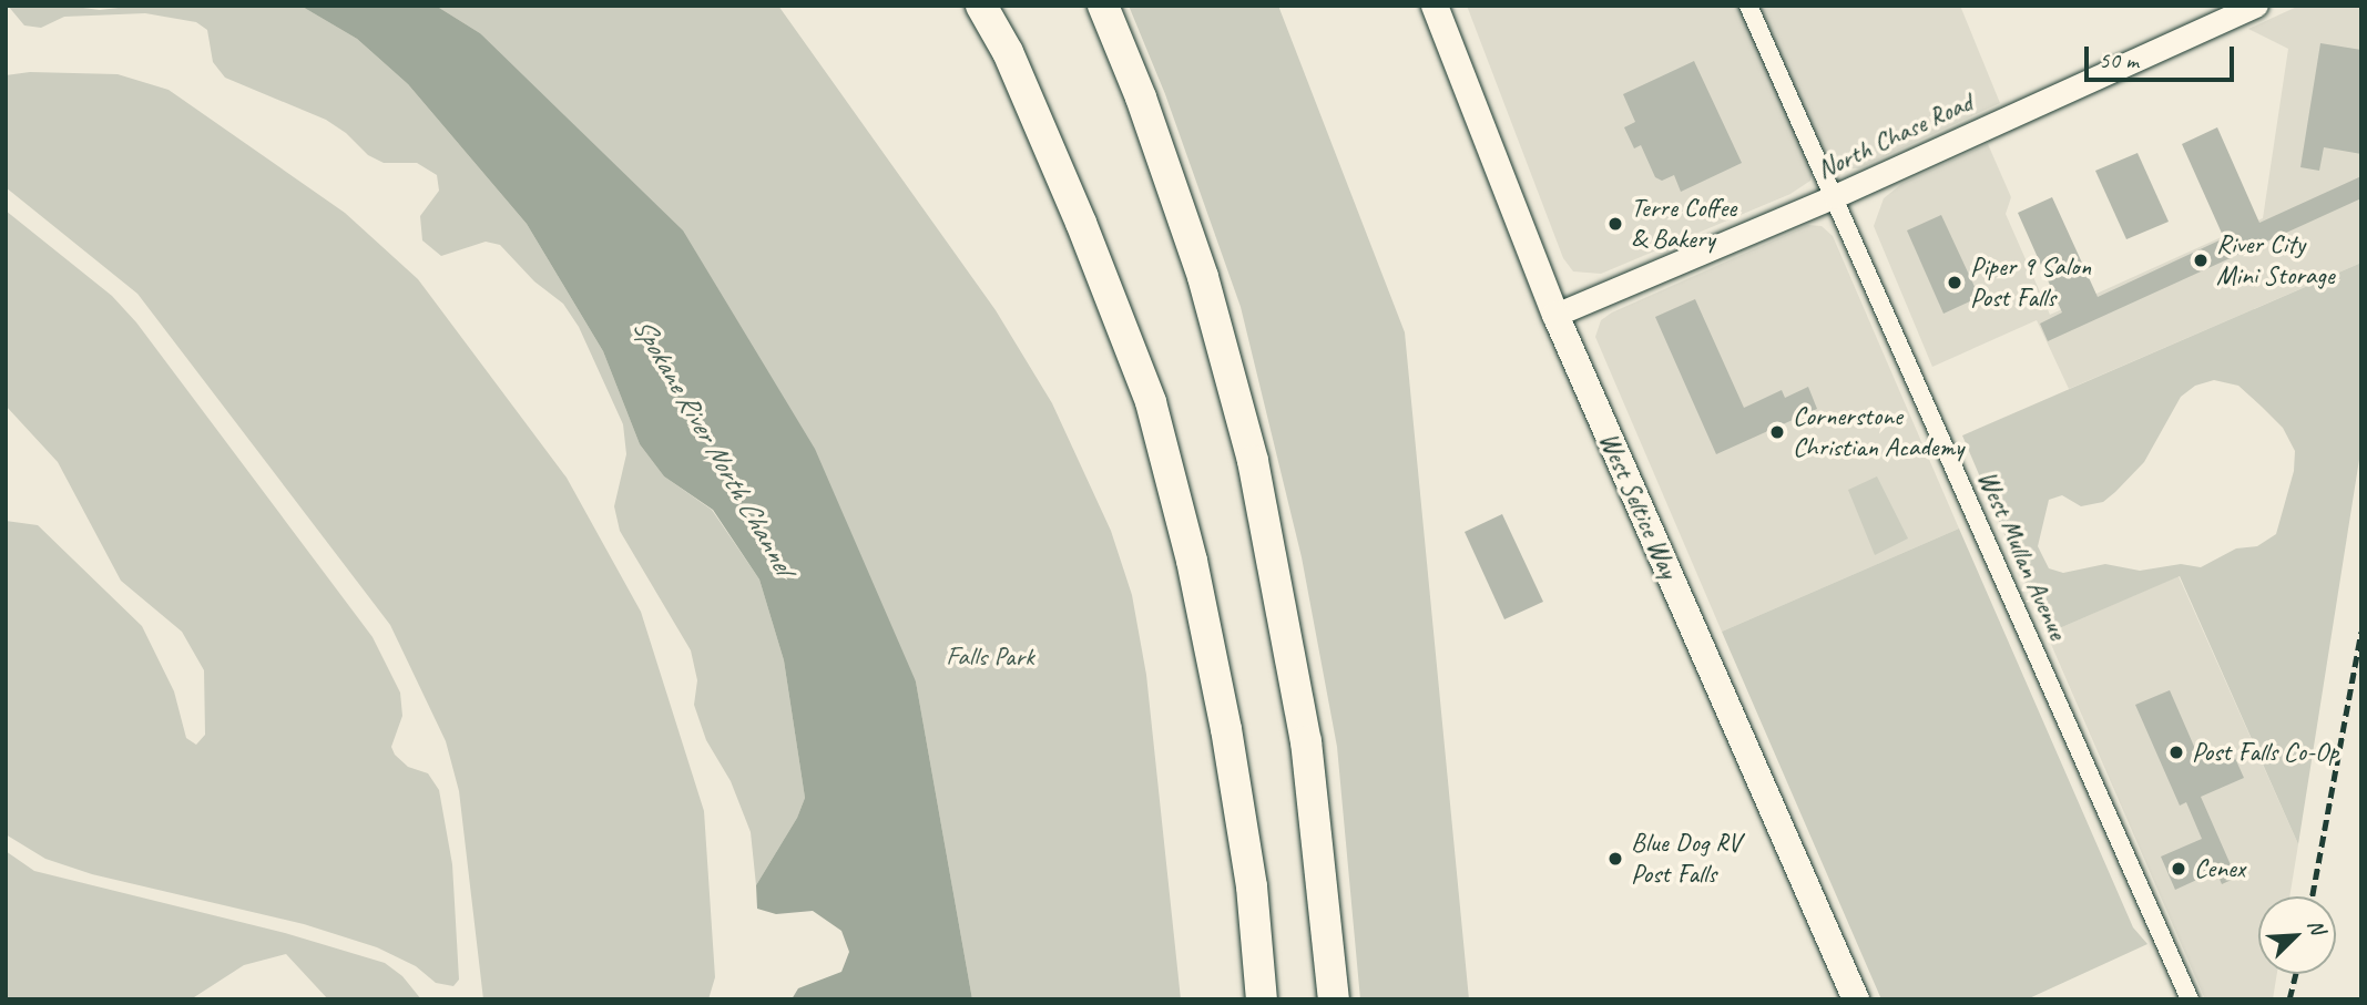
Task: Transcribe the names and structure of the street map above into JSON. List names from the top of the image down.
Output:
{
  "streets": {
    "main road": ["West Seltice Way"],
    "street": ["North Chase Road", "West Mullan Avenue"]
  },
  "crossings": [
    ["North Chase Road", "West Seltice Way"],
    ["North Chase Road", "West Mullan Avenue"]
  ],
  "water": ["Spokane River North Channel"],
  "parks": ["Falls Park"],
  "places": [
    "Terre Coffee & Bakery",
    "River City Mini Storage",
    "Piper 9 Salon Post Falls",
    "Cornerstone Christian Academy",
    "Post Falls Co-Op",
    "Blue Dog RV Post Falls",
    "Cenex"
  ],
  "scale_bar": "50 m",
  "north": "top right"
}
